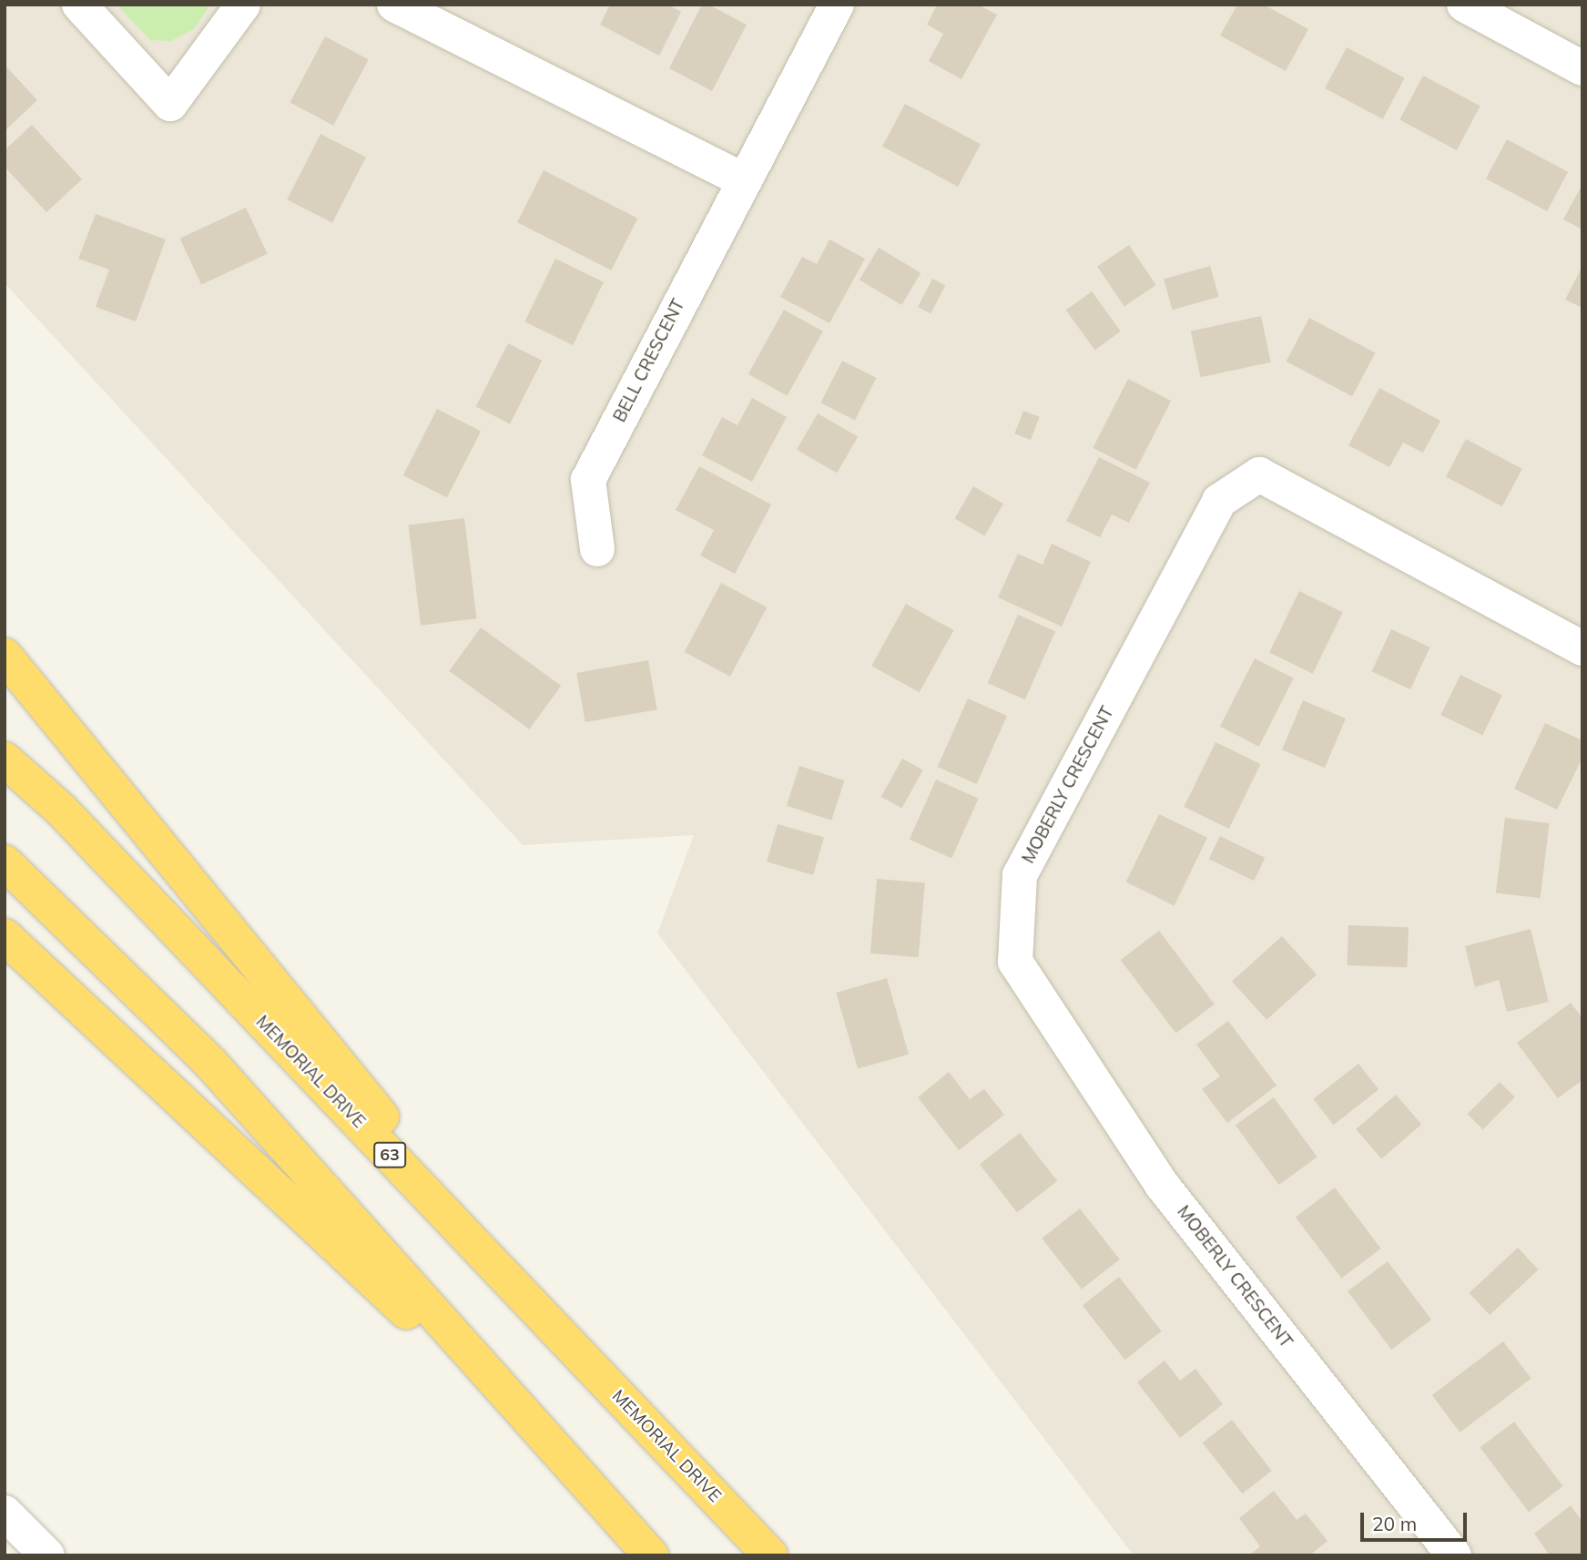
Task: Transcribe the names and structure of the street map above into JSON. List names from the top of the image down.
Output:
{
  "streets": {
    "highway": ["MEMORIAL DRIVE", "63"],
    "street": ["BELL CRESCENT", "MOBERLY CRESCENT"]
  },
  "scale_bar": "20 m"
}
